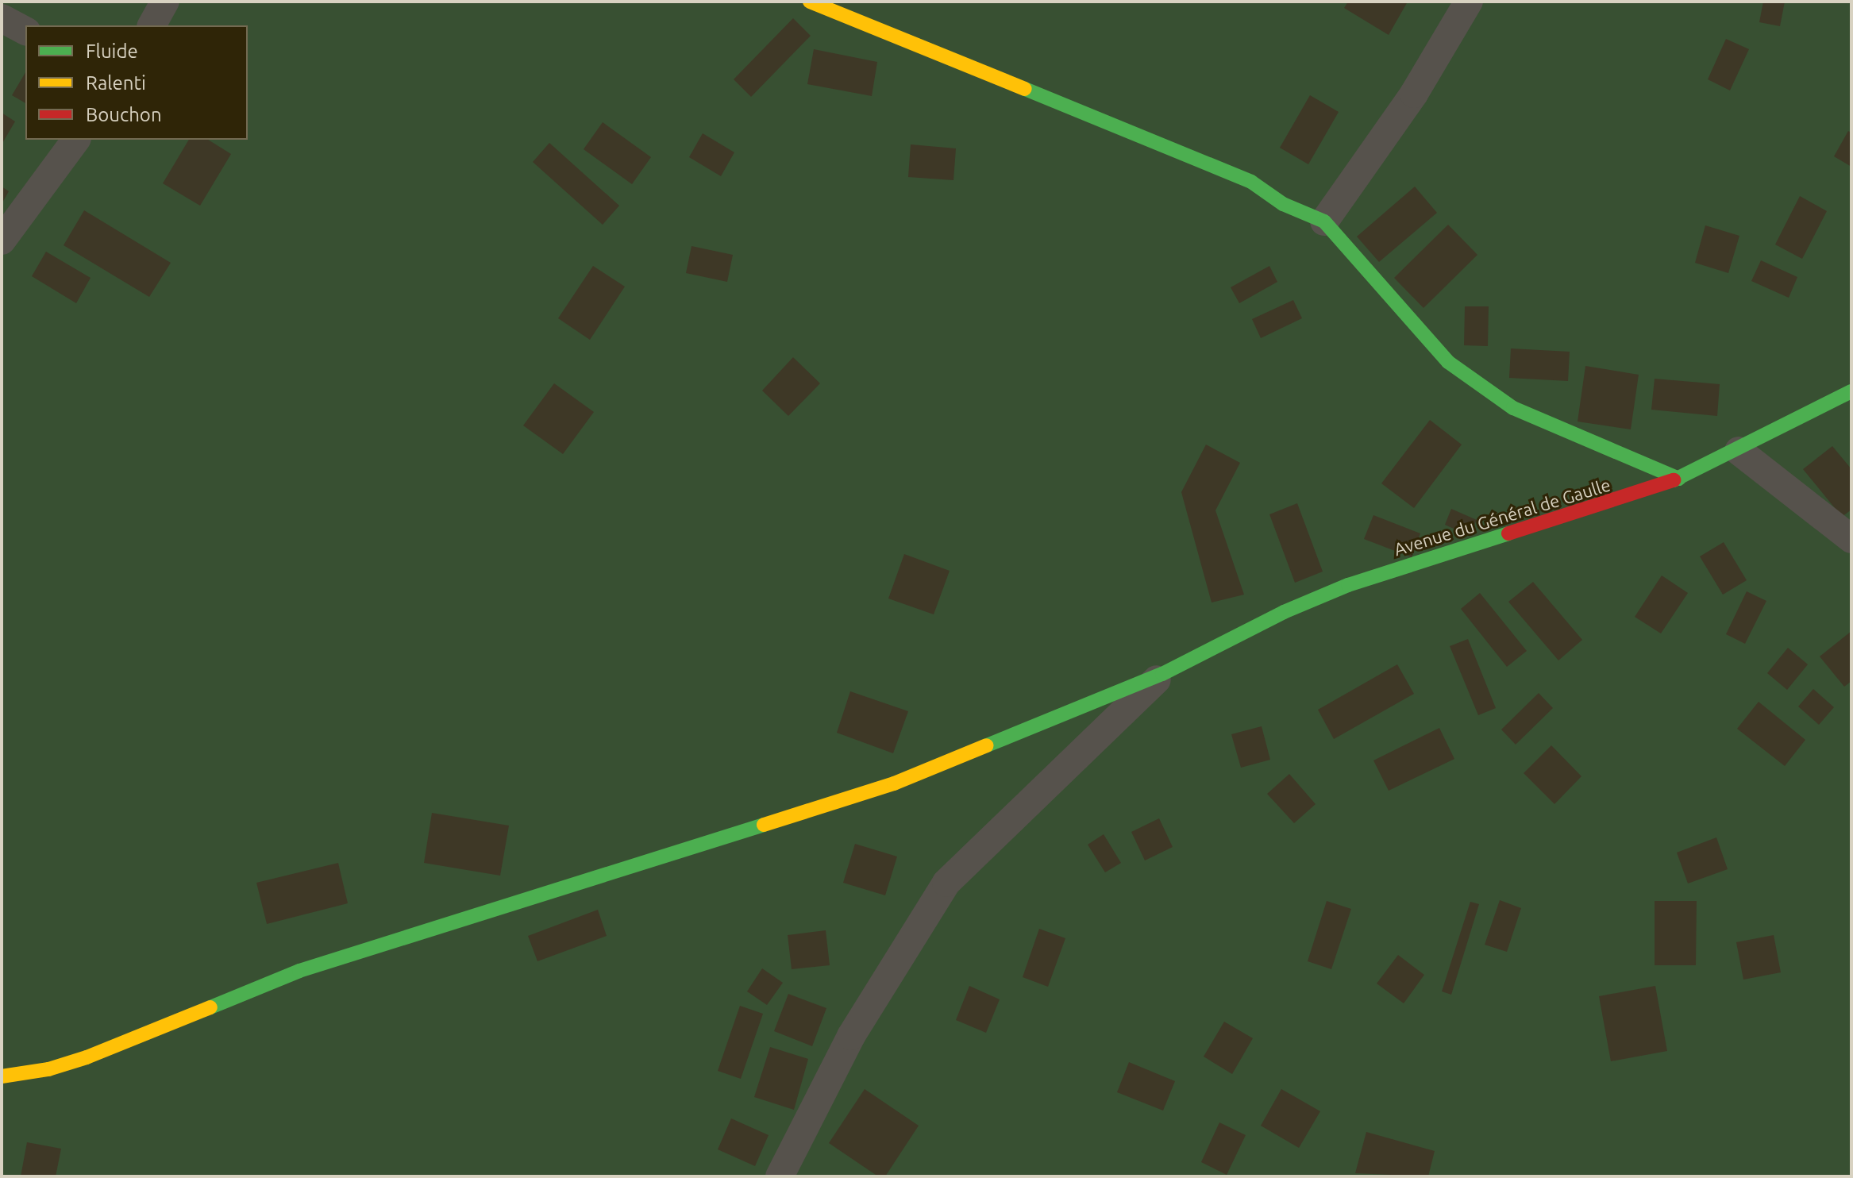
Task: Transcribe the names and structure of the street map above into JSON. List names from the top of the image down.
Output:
{
  "streets": {
    "street": ["Avenue du Général de Gaulle"]
  },
  "legend": ["Fluide", "Ralenti", "Bouchon"]
}
